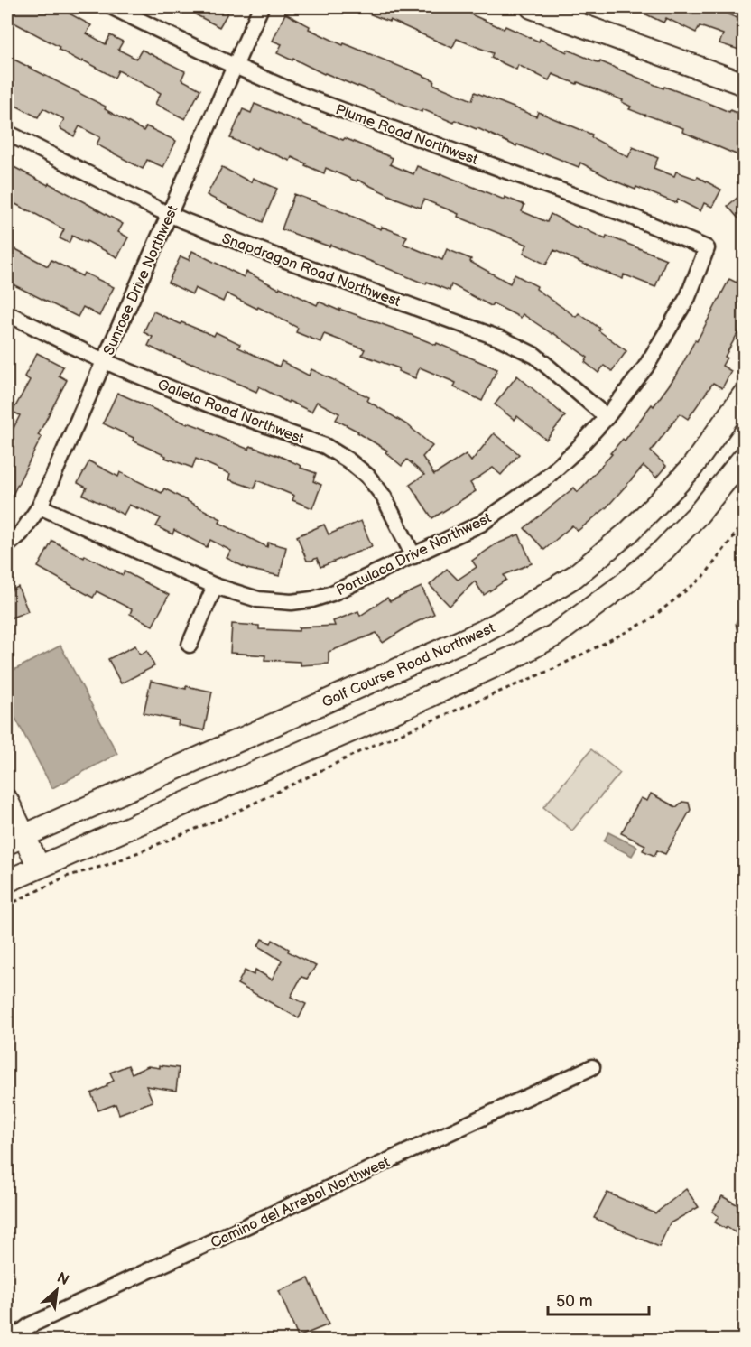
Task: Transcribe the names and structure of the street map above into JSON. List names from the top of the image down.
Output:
{
  "streets": {
    "main road": ["Golf Course Road Northwest"],
    "street": [
      "Plume Road Northwest",
      "Snapdragon Road Northwest",
      "Sunrose Drive Northwest",
      "Galleta Road Northwest",
      "Portulaca Drive Northwest",
      "Camino del Arrebol Northwest"
    ]
  },
  "crossings": [
    ["Plume Road Northwest", "Sunrose Drive Northwest"],
    ["Plume Road Northwest", "Portulaca Drive Northwest"],
    ["Snapdragon Road Northwest", "Sunrose Drive Northwest"],
    ["Snapdragon Road Northwest", "Portulaca Drive Northwest"],
    ["Sunrose Drive Northwest", "Galleta Road Northwest"],
    ["Sunrose Drive Northwest", "Portulaca Drive Northwest"],
    ["Galleta Road Northwest", "Portulaca Drive Northwest"]
  ],
  "scale_bar": "50 m",
  "north": "top right"
}
